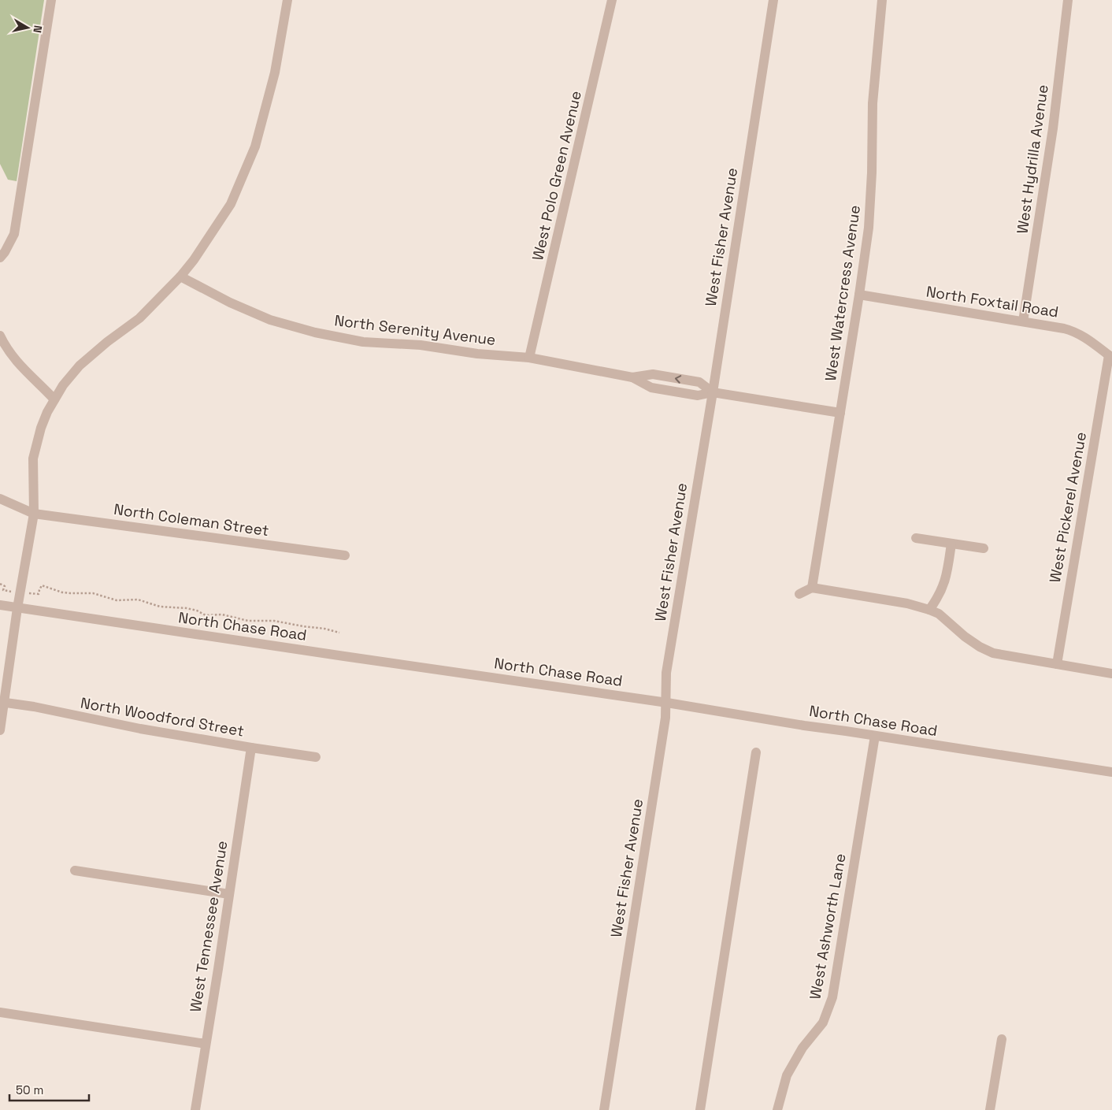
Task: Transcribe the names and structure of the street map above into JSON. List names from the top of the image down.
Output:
{
  "streets": {
    "street": [
      "West Hydrilla Avenue",
      "West Polo Green Avenue",
      "West Fisher Avenue",
      "West Watercress Avenue",
      "North Foxtail Road",
      "North Serenity Avenue",
      "West Pickerel Avenue",
      "North Coleman Street",
      "North Chase Road",
      "North Woodford Street",
      "West Tennessee Avenue",
      "West Ashworth Lane"
    ]
  },
  "crossings": [
    ["West Hydrilla Avenue", "North Foxtail Road"],
    ["West Polo Green Avenue", "North Serenity Avenue"],
    ["West Fisher Avenue", "North Serenity Avenue"],
    ["West Fisher Avenue", "North Chase Road"],
    ["West Watercress Avenue", "North Foxtail Road"],
    ["West Watercress Avenue", "North Serenity Avenue"],
    ["North Foxtail Road", "West Pickerel Avenue"],
    ["North Chase Road", "West Ashworth Lane"],
    ["North Woodford Street", "West Tennessee Avenue"]
  ],
  "scale_bar": "50 m",
  "north": "right"
}
